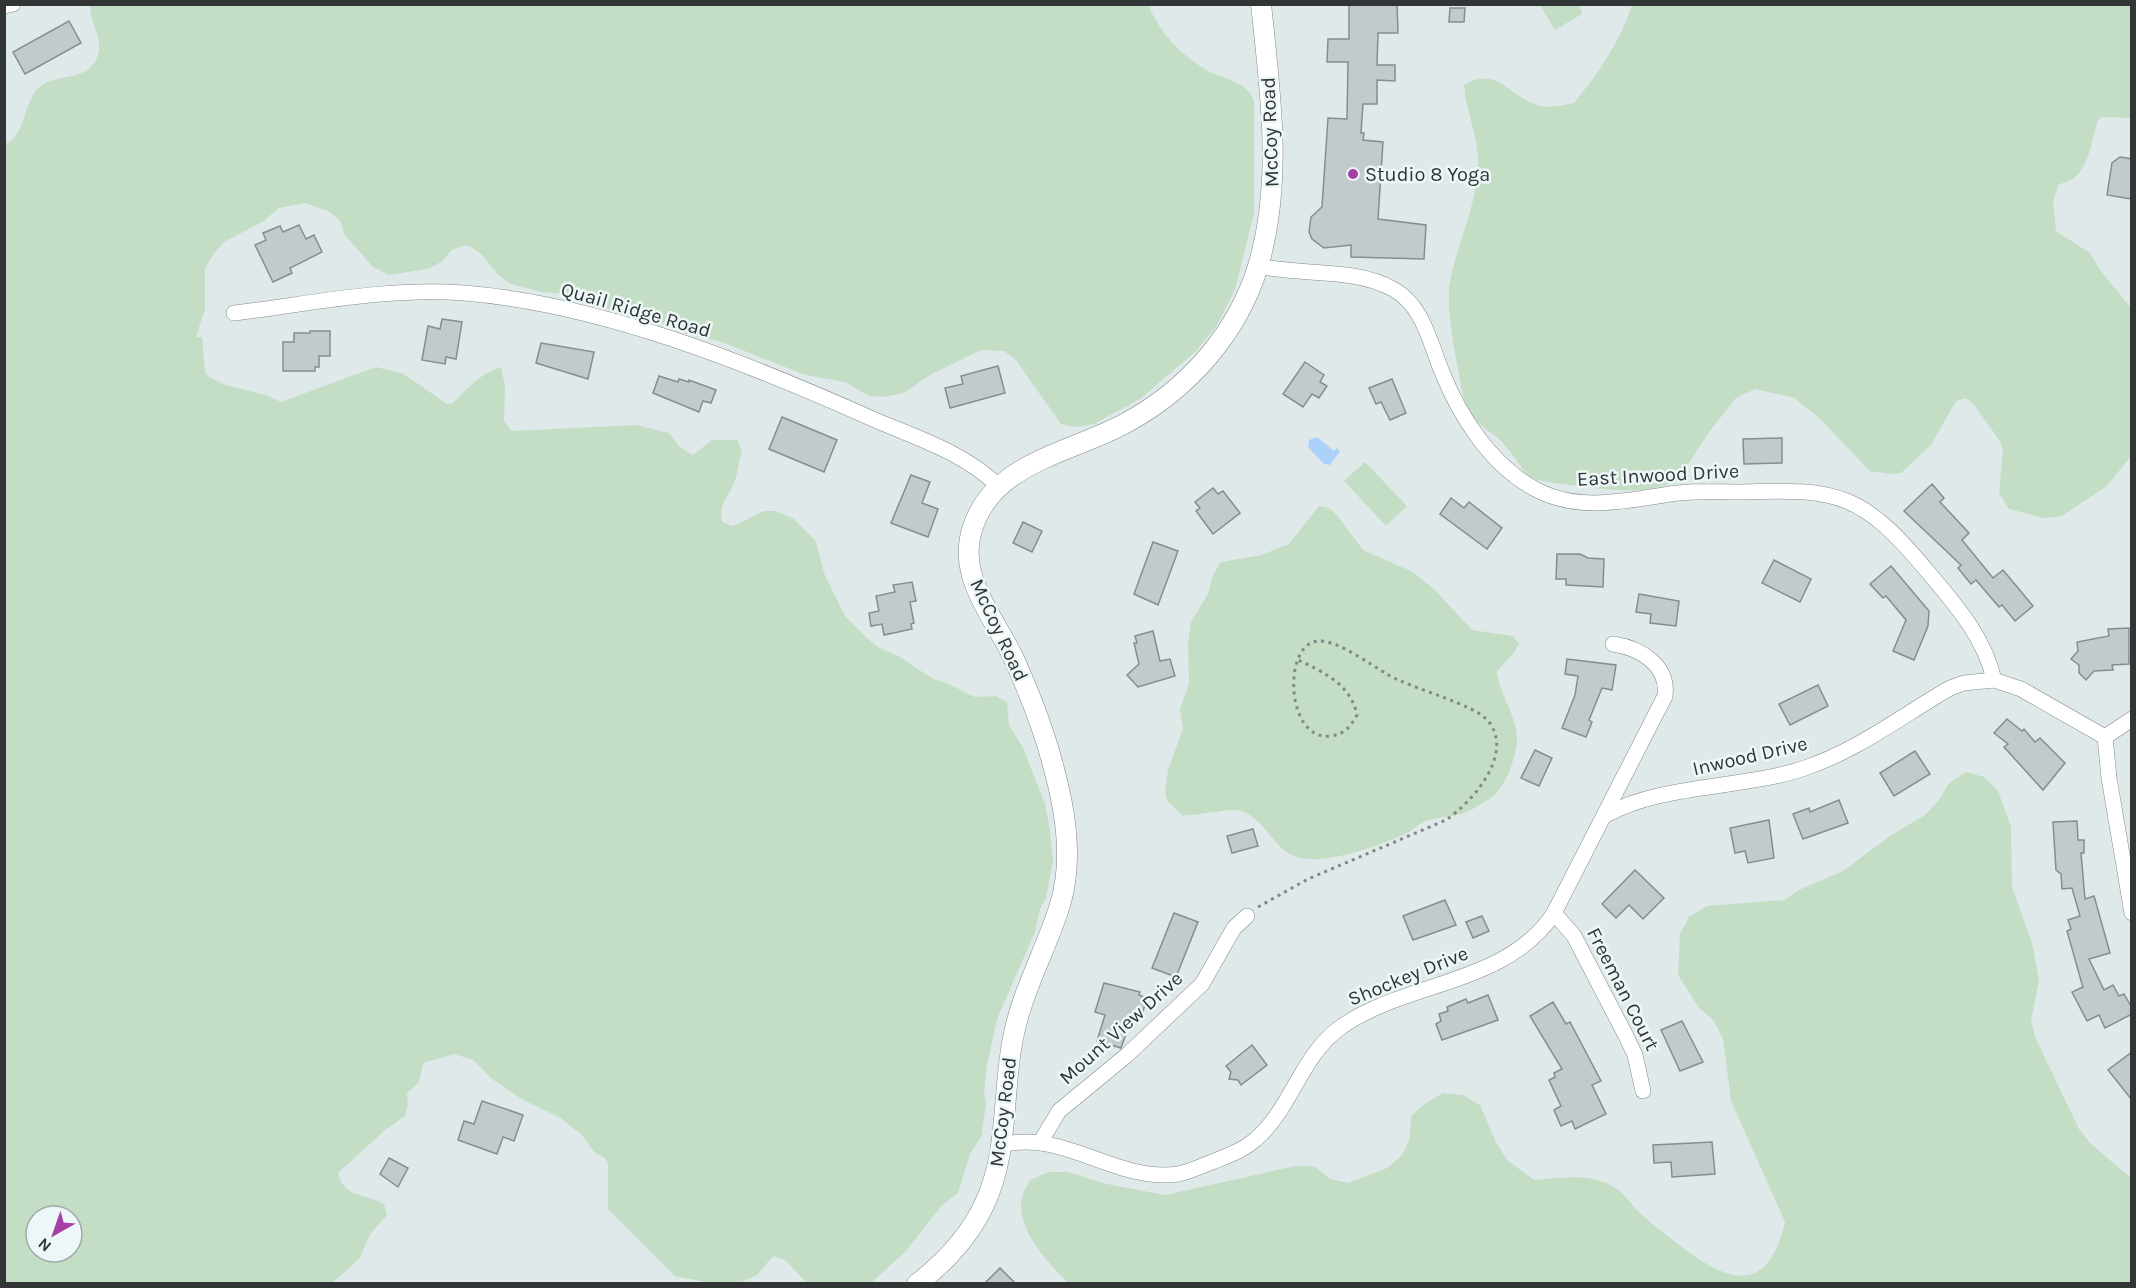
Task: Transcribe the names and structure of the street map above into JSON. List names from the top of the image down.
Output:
{
  "streets": {
    "street": [
      "McCoy Road",
      "Quail Ridge Road",
      "East Inwood Drive",
      "Inwood Drive",
      "Shockey Drive",
      "Freeman Court",
      "Mount View Drive"
    ]
  },
  "crossings": [
    ["McCoy Road", "Quail Ridge Road"],
    ["McCoy Road", "East Inwood Drive"],
    ["McCoy Road", "Shockey Drive"],
    ["East Inwood Drive", "Inwood Drive"],
    ["Inwood Drive", "Shockey Drive"],
    ["Shockey Drive", "Freeman Court"],
    ["Shockey Drive", "Mount View Drive"]
  ],
  "places": ["Studio 8 Yoga"],
  "north": "bottom left"
}
